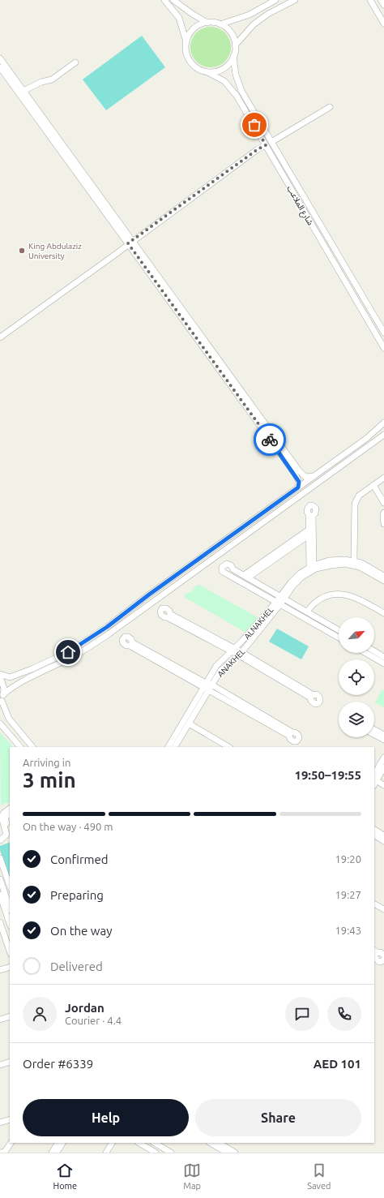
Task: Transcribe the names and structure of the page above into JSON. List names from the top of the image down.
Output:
{
  "streets": {
    "street": ["شارع الملاعب", "ALNAKHEL", "ANAKHEL"]
  },
  "crossings": [
    ["ALNAKHEL", "ANAKHEL"]
  ],
  "places": ["King Abdulaziz University"],
  "north": "top right",
  "page": {
    "heading": ["3 min", "Arriving in", "19:50–19:55"],
    "panel": [
      "Jordan",
      "Courier · 4.4",
      "Order #6339",
      "AED 101"
    ],
    "bar": "On the way · 490 m",
    "list": [
      ["Confirmed", "19:20"],
      ["Preparing", "19:27"],
      ["On the way", "19:43"],
      "Delivered"
    ],
    "buttons": ["Help", "Share"],
    "tabs": ["Home", "Map", "Saved"]
  }
}
